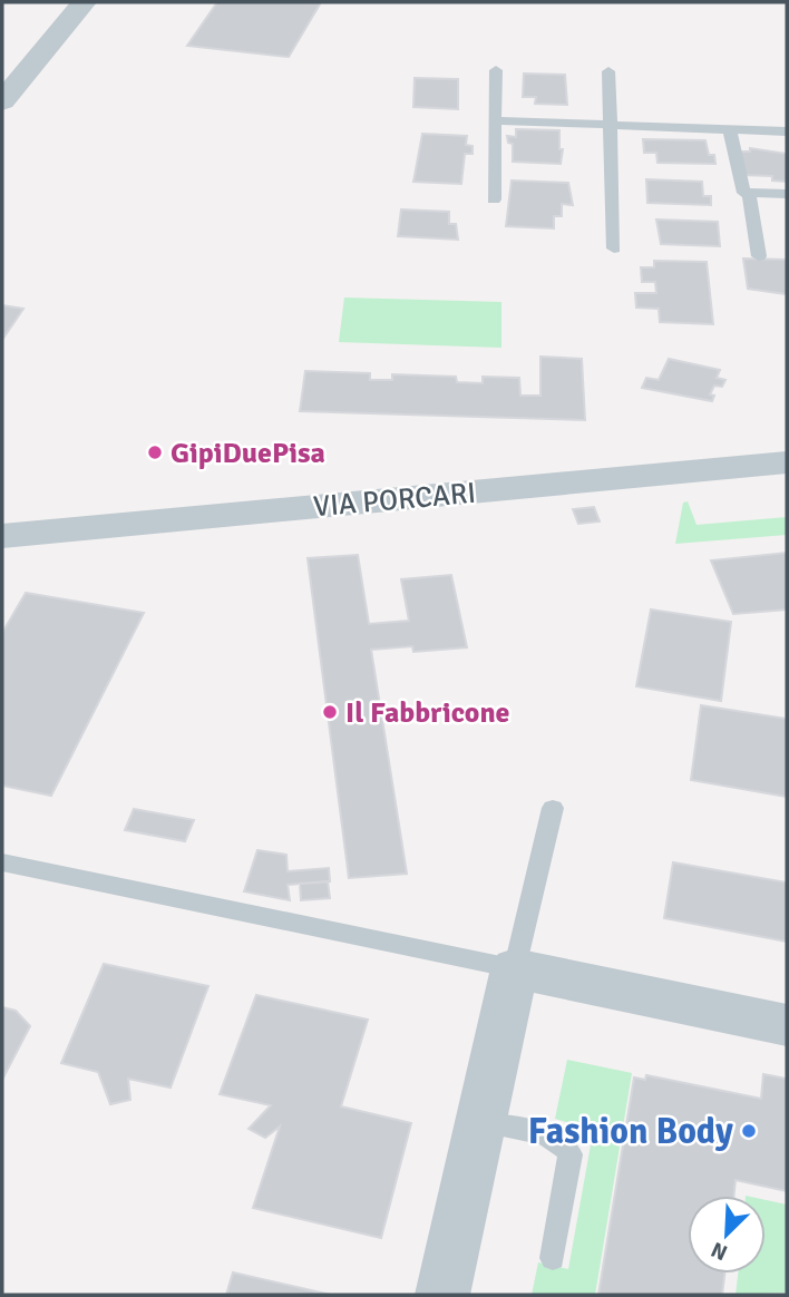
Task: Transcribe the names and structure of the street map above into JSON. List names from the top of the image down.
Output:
{
  "streets": {
    "street": ["VIA PORCARI"]
  },
  "places": ["GipiDuePisa", "Il Fabbricone", "Fashion Body"],
  "north": "bottom left"
}
